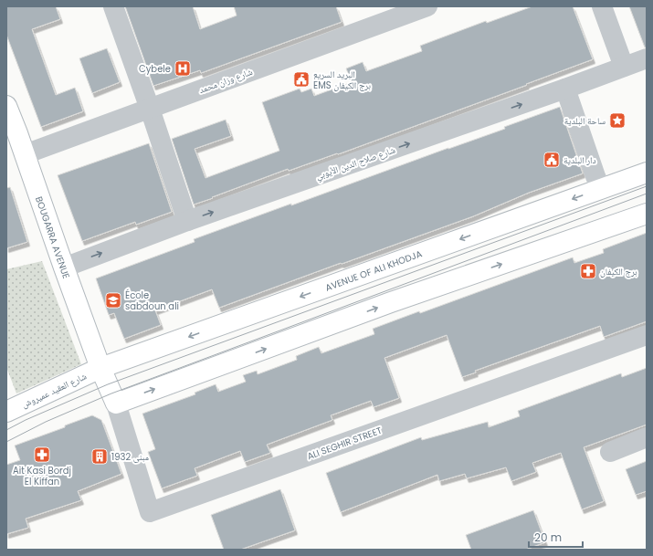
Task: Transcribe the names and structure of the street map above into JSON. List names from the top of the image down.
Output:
{
  "streets": {
    "main road": ["BOUGARRA AVENUE", "AVENUE OF ALI KHODJA", "شارع العقيد عميروش"],
    "street": ["شارع وزان محمد", "شارع صلاح الدين الأيوبي", "ALI SEGHIR STREET"]
  },
  "crossings": [
    ["شارع وزان محمد", "BOUGARRA AVENUE"],
    ["شارع صلاح الدين الأيوبي", "BOUGARRA AVENUE"],
    ["BOUGARRA AVENUE", "AVENUE OF ALI KHODJA"],
    ["BOUGARRA AVENUE", "شارع العقيد عميروش"],
    ["BOUGARRA AVENUE", "ALI SEGHIR STREET"],
    ["AVENUE OF ALI KHODJA", "شارع العقيد عميروش"]
  ],
  "one_way": ["شارع صلاح الدين الأيوبي"],
  "places": {
    "hospital": ["Cybele"],
    "public building": ["البريد السريع EMS برج الكيفان", "دار البلدية"],
    "place": ["ساحة البلدية"],
    "pharmacy": ["برج الكيفان", "Ait Kasi Bordj El Kiffan"],
    "school or university": ["École sabdoun ali"],
    "building": ["مبنى 1932"]
  },
  "scale_bar": "20 m"
}
